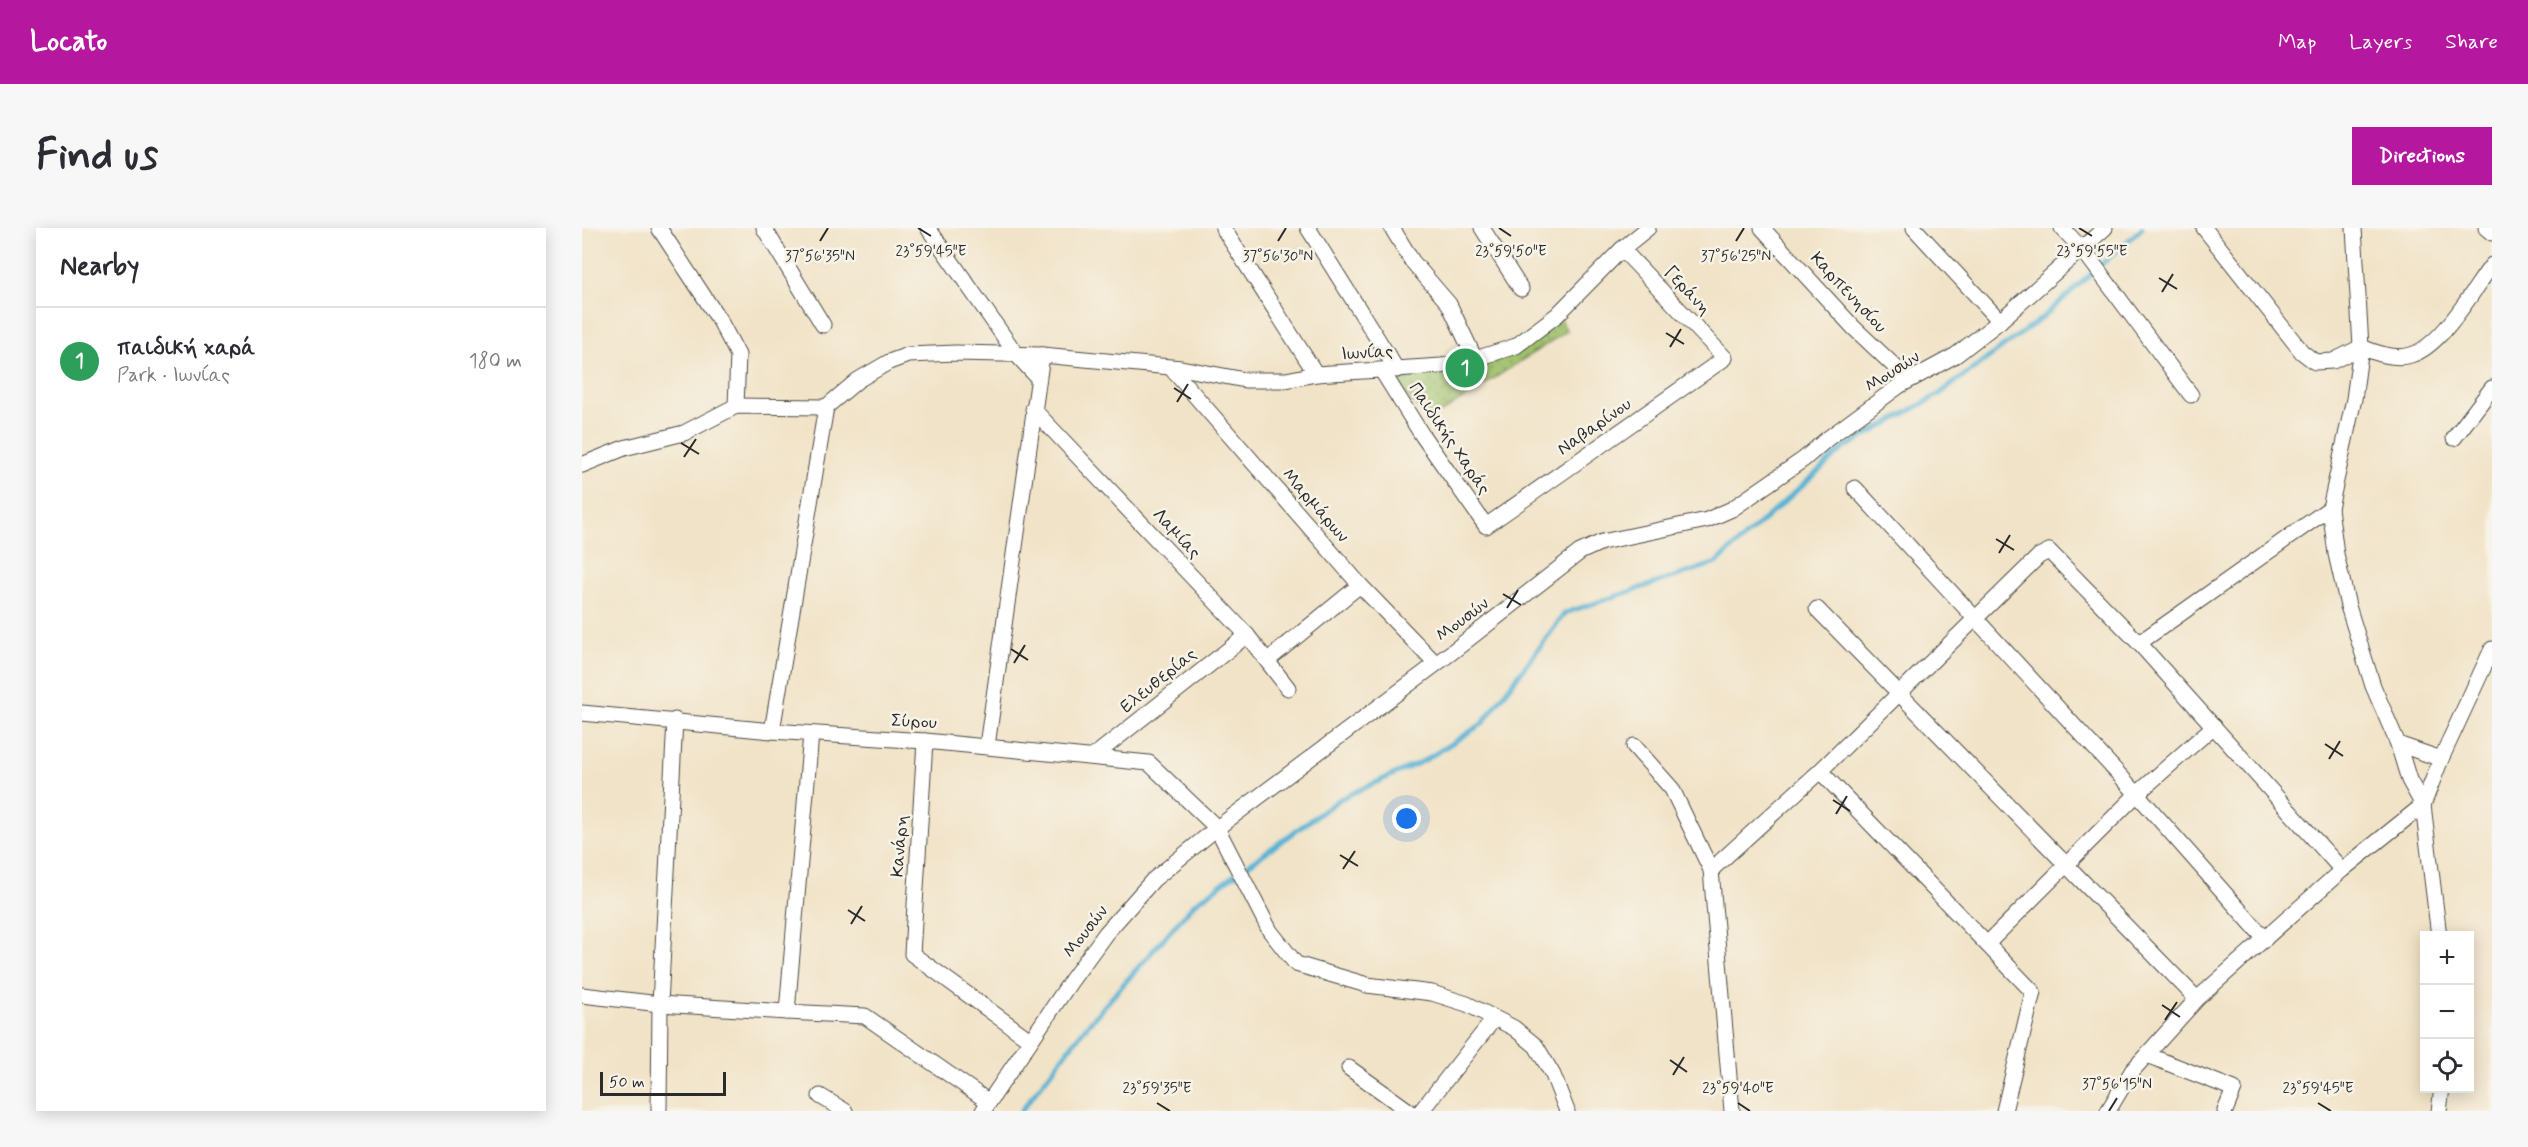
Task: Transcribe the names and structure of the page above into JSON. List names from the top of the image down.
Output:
{
  "streets": {
    "street": [
      "Γεράνη",
      "Καρπενησίου",
      "Ιωνίας",
      "Μουσών",
      "Ναβαρίνου",
      "Παιδικής Χαράς",
      "Μαρμάρων",
      "Λαμίας",
      "Ελευθερίας",
      "Σύρου",
      "Κανάρη"
    ]
  },
  "crossings": [
    ["Γεράνη", "Ιωνίας"],
    ["Γεράνη", "Ναβαρίνου"],
    ["Καρπενησίου", "Μουσών"],
    ["Ιωνίας", "Παιδικής Χαράς"],
    ["Ιωνίας", "Μαρμάρων"],
    ["Μουσών", "Μαρμάρων"],
    ["Μουσών", "Σύρου"],
    ["Μουσών", "Κανάρη"],
    ["Ναβαρίνου", "Παιδικής Χαράς"],
    ["Λαμίας", "Ελευθερίας"],
    ["Ελευθερίας", "Σύρου"],
    ["Σύρου", "Κανάρη"]
  ],
  "scale_bar": "50 m",
  "page": {
    "header": "Locato",
    "nav": ["Map", "Layers", "Share"],
    "buttons": "Directions",
    "title": "Find us",
    "heading": "Nearby",
    "list": [
      {
        "mark": "1",
        "name": "παιδική χαρά",
        "note": "Park · Ιωνίας",
        "value": "180 m"
      }
    ],
    "pins": "1",
    "map_buttons": ["+", "−"],
    "scale": "50 m"
  },
  "coordinates": [
    "23°59'50\"E",
    "23°59'45\"E",
    "23°59'55\"E",
    "37°56'35\"N",
    "37°56'30\"N",
    "37°56'25\"N",
    "37°56'15\"N",
    "23°59'35\"E",
    "23°59'40\"E"
  ]
}
